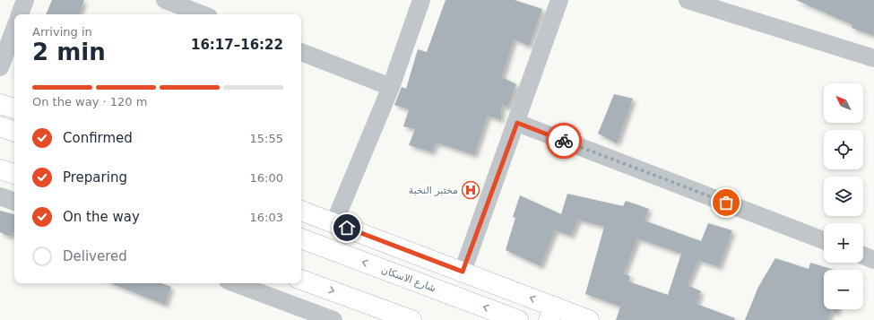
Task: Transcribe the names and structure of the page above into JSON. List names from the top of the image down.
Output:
{
  "streets": {
    "main road": ["شارع الاسكان"]
  },
  "places": {
    "hospital": ["مختبر النخبة"]
  },
  "north": "top left",
  "page": {
    "heading": ["2 min", "Arriving in", "16:17–16:22"],
    "bar": "On the way · 120 m",
    "map_buttons": ["+", "−"],
    "list": [
      ["Confirmed", "15:55"],
      ["Preparing", "16:00"],
      ["On the way", "16:03"],
      "Delivered"
    ]
  }
}
